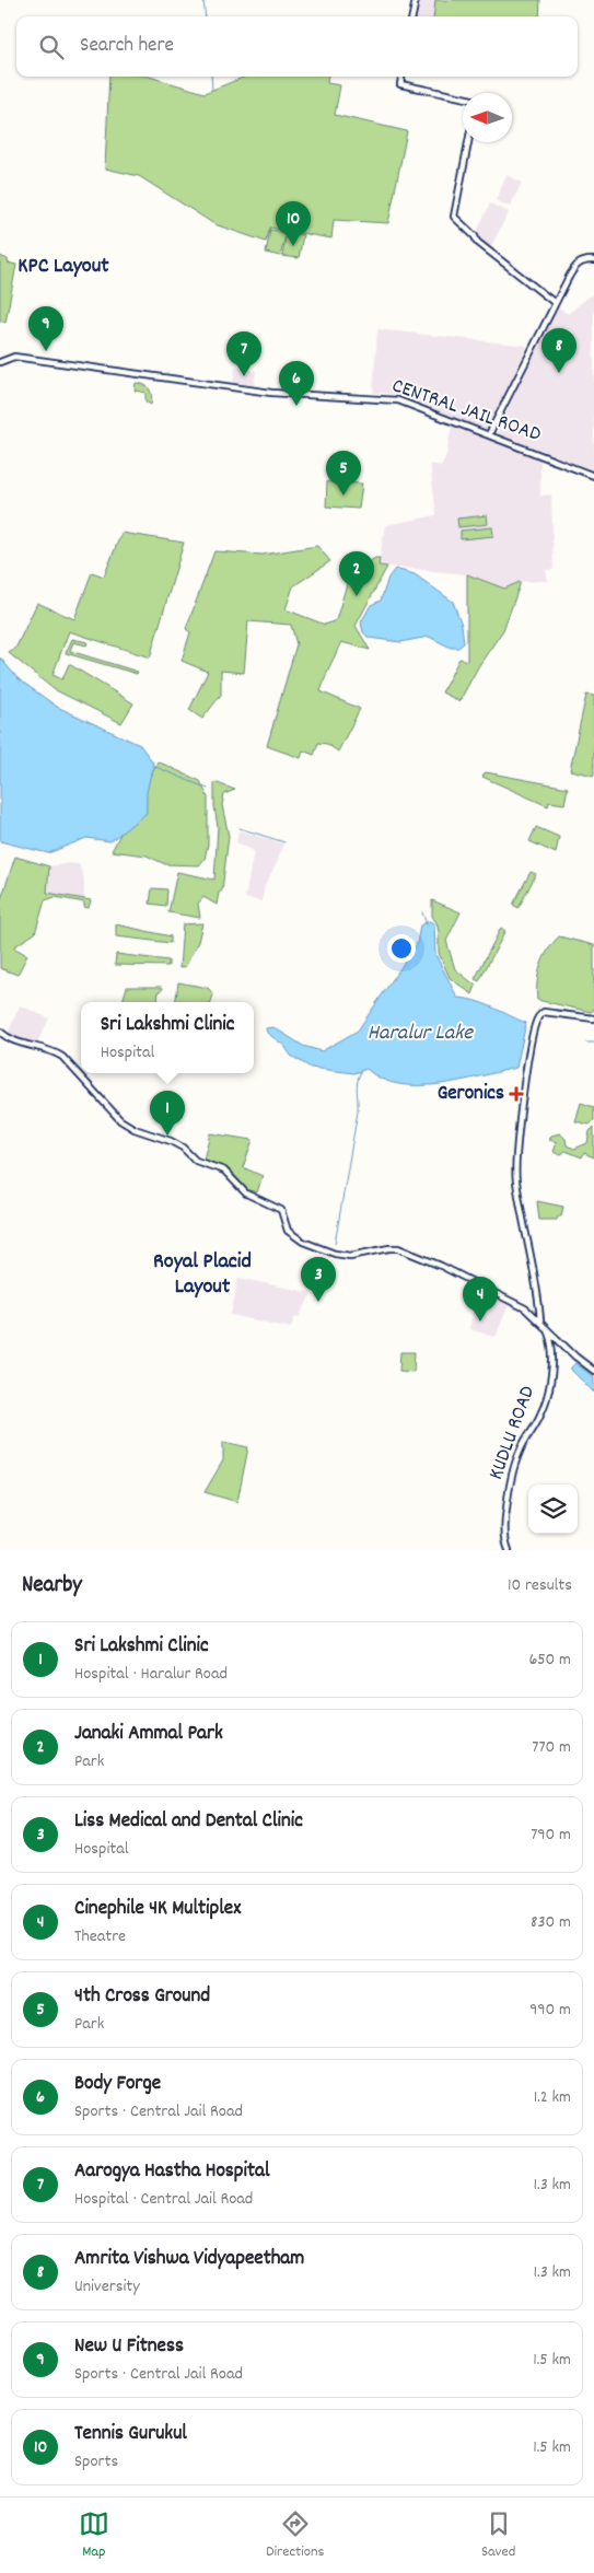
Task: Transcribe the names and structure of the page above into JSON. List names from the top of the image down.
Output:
{
  "streets": {
    "street": ["CENTRAL JAIL ROAD", "KUDLU ROAD"]
  },
  "districts": ["KPC Layout", "Royal Placid Layout"],
  "water": ["Haralur Lake"],
  "places": {
    "health": ["Geronics"]
  },
  "north": "left",
  "page": {
    "search": "Search here",
    "pins": [
      "10",
      "9",
      "8",
      "7",
      "6",
      "5",
      "2",
      "1",
      "3",
      "4"
    ],
    "popup": ["Sri Lakshmi Clinic", "Hospital"],
    "heading": ["Nearby", "10 results"],
    "list": [
      {
        "mark": "1",
        "name": "Sri Lakshmi Clinic",
        "note": "Hospital · Haralur Road",
        "value": "650 m"
      },
      {
        "mark": "2",
        "name": "Janaki Ammal Park",
        "note": "Park",
        "value": "770 m"
      },
      {
        "mark": "3",
        "name": "Liss Medical and Dental Clinic",
        "note": "Hospital",
        "value": "790 m"
      },
      {
        "mark": "4",
        "name": "Cinephile 4K Multiplex",
        "note": "Theatre",
        "value": "830 m"
      },
      {
        "mark": "5",
        "name": "4th Cross Ground",
        "note": "Park",
        "value": "990 m"
      },
      {
        "mark": "6",
        "name": "Body Forge",
        "note": "Sports · Central Jail Road",
        "value": "1.2 km"
      },
      {
        "mark": "7",
        "name": "Aarogya Hastha Hospital",
        "note": "Hospital · Central Jail Road",
        "value": "1.3 km"
      },
      {
        "mark": "8",
        "name": "Amrita Vishwa Vidyapeetham",
        "note": "University",
        "value": "1.3 km"
      },
      {
        "mark": "9",
        "name": "New U Fitness",
        "note": "Sports · Central Jail Road",
        "value": "1.5 km"
      },
      {
        "mark": "10",
        "name": "Tennis Gurukul",
        "note": "Sports",
        "value": "1.5 km"
      }
    ],
    "nav": ["Map", "Directions", "Saved"]
  }
}
